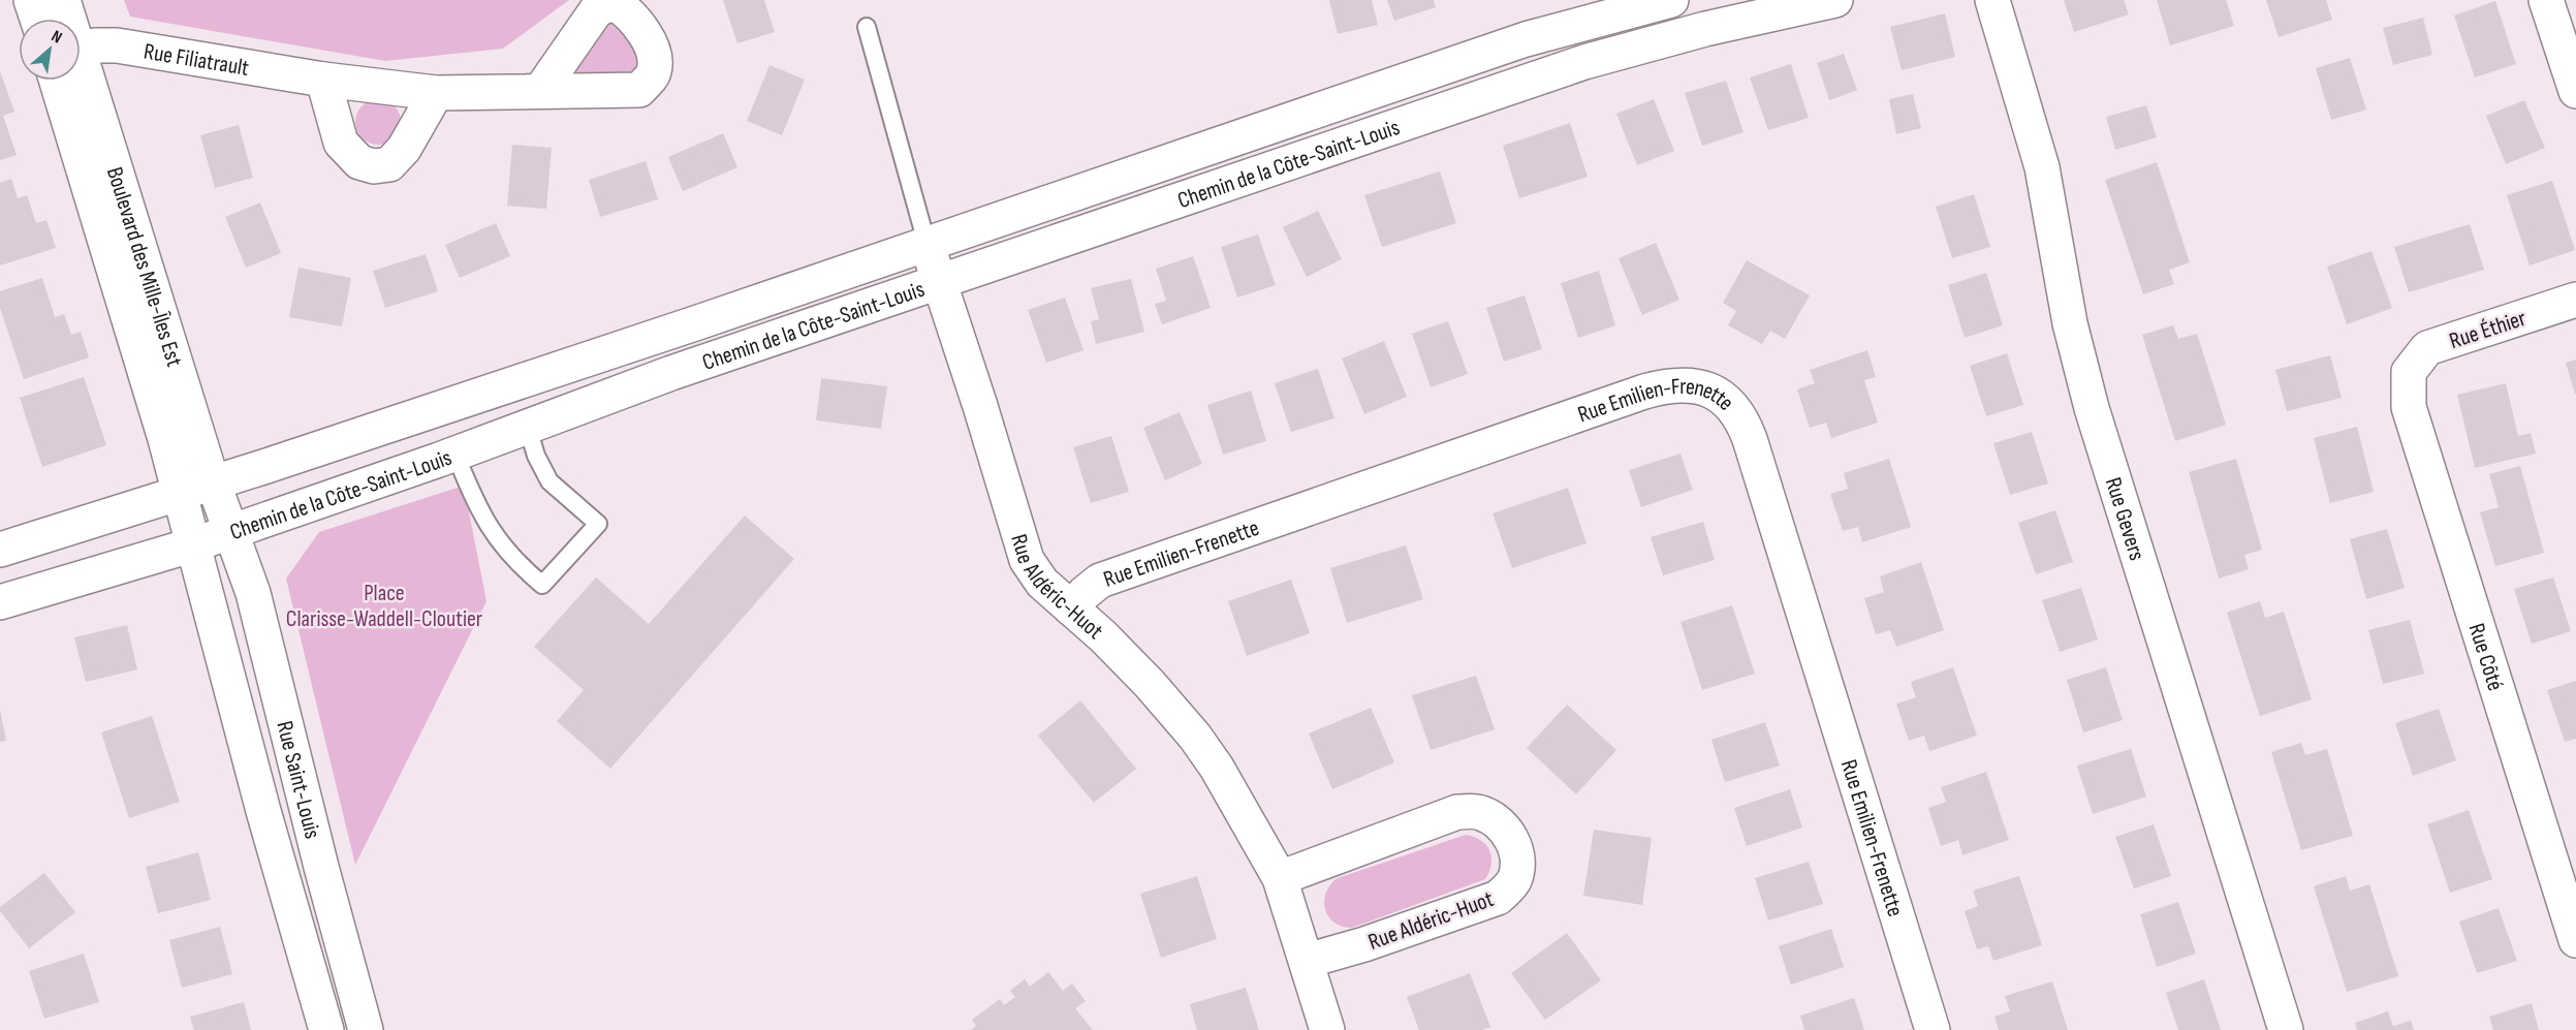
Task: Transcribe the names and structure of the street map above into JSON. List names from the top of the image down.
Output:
{
  "streets": {
    "street": [
      "Rue Filiatrault",
      "Chemin de la Côte-Saint-Louis",
      "Boulevard des Mille-Îles Est",
      "Rue Éthier",
      "Rue Emilien-Frenette",
      "Rue Gevers",
      "Rue Aldéric-Huot",
      "Rue Côté",
      "Rue Saint-Louis"
    ]
  },
  "crossings": [
    ["Chemin de la Côte-Saint-Louis", "Boulevard des Mille-Îles Est"],
    ["Chemin de la Côte-Saint-Louis", "Rue Aldéric-Huot"],
    ["Chemin de la Côte-Saint-Louis", "Rue Saint-Louis"],
    ["Boulevard des Mille-Îles Est", "Rue Saint-Louis"],
    ["Rue Éthier", "Rue Côté"],
    ["Rue Emilien-Frenette", "Rue Aldéric-Huot"]
  ],
  "parks": ["Place Clarisse-Waddell-Cloutier"],
  "north": "top right"
}
